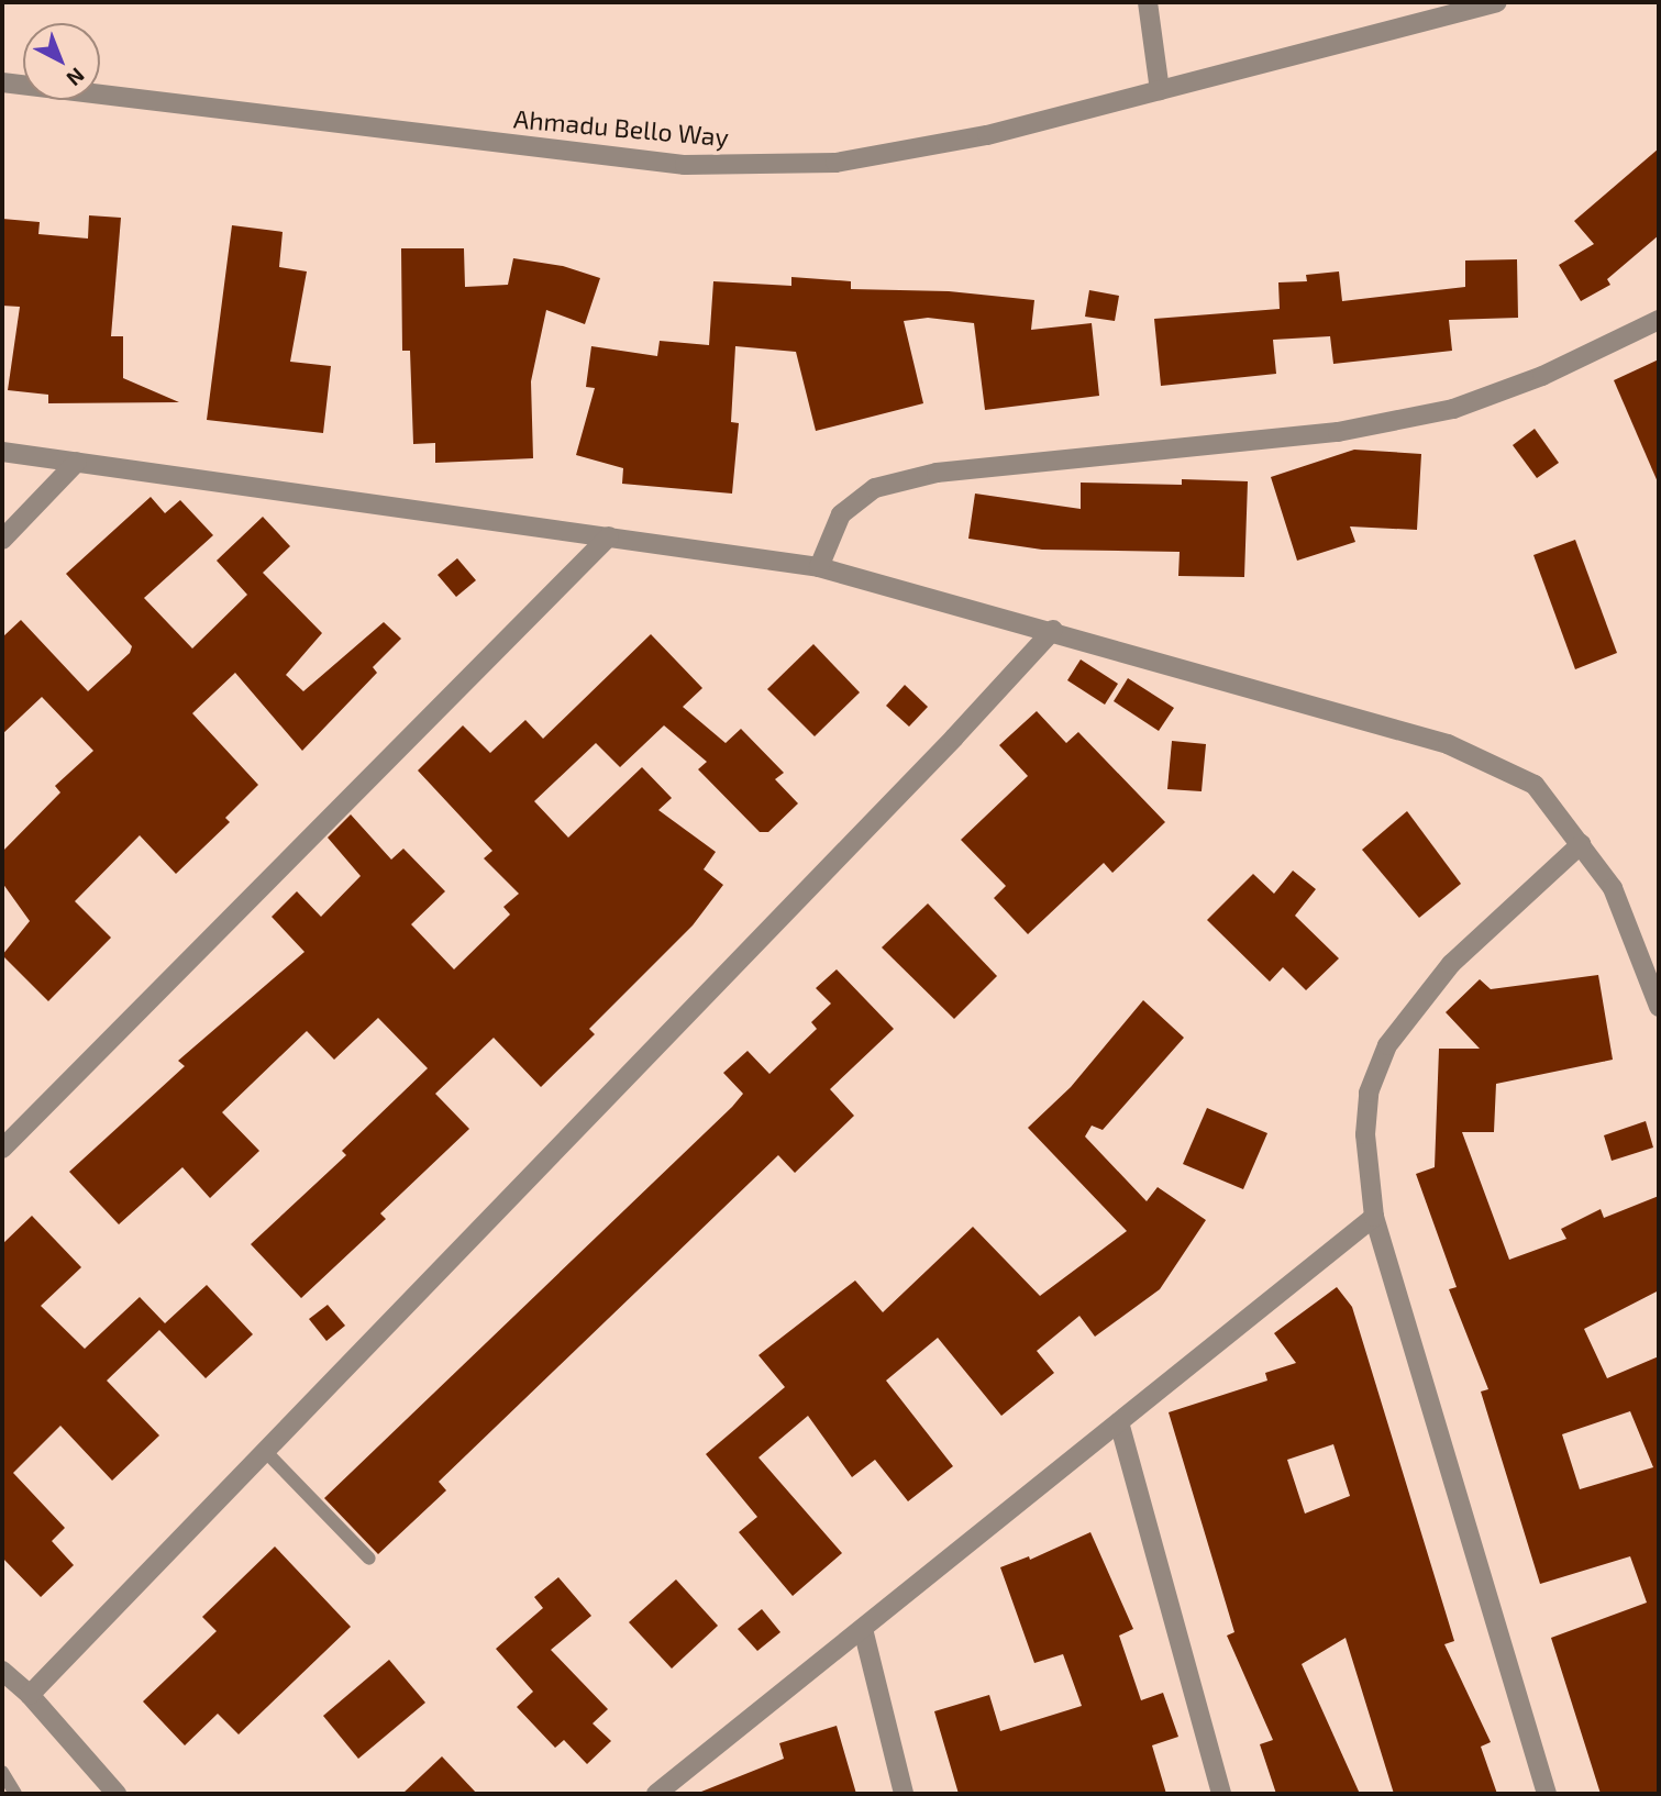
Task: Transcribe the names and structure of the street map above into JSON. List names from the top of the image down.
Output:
{
  "streets": {
    "street": ["Ahmadu Bello Way"]
  },
  "north": "bottom right"
}
